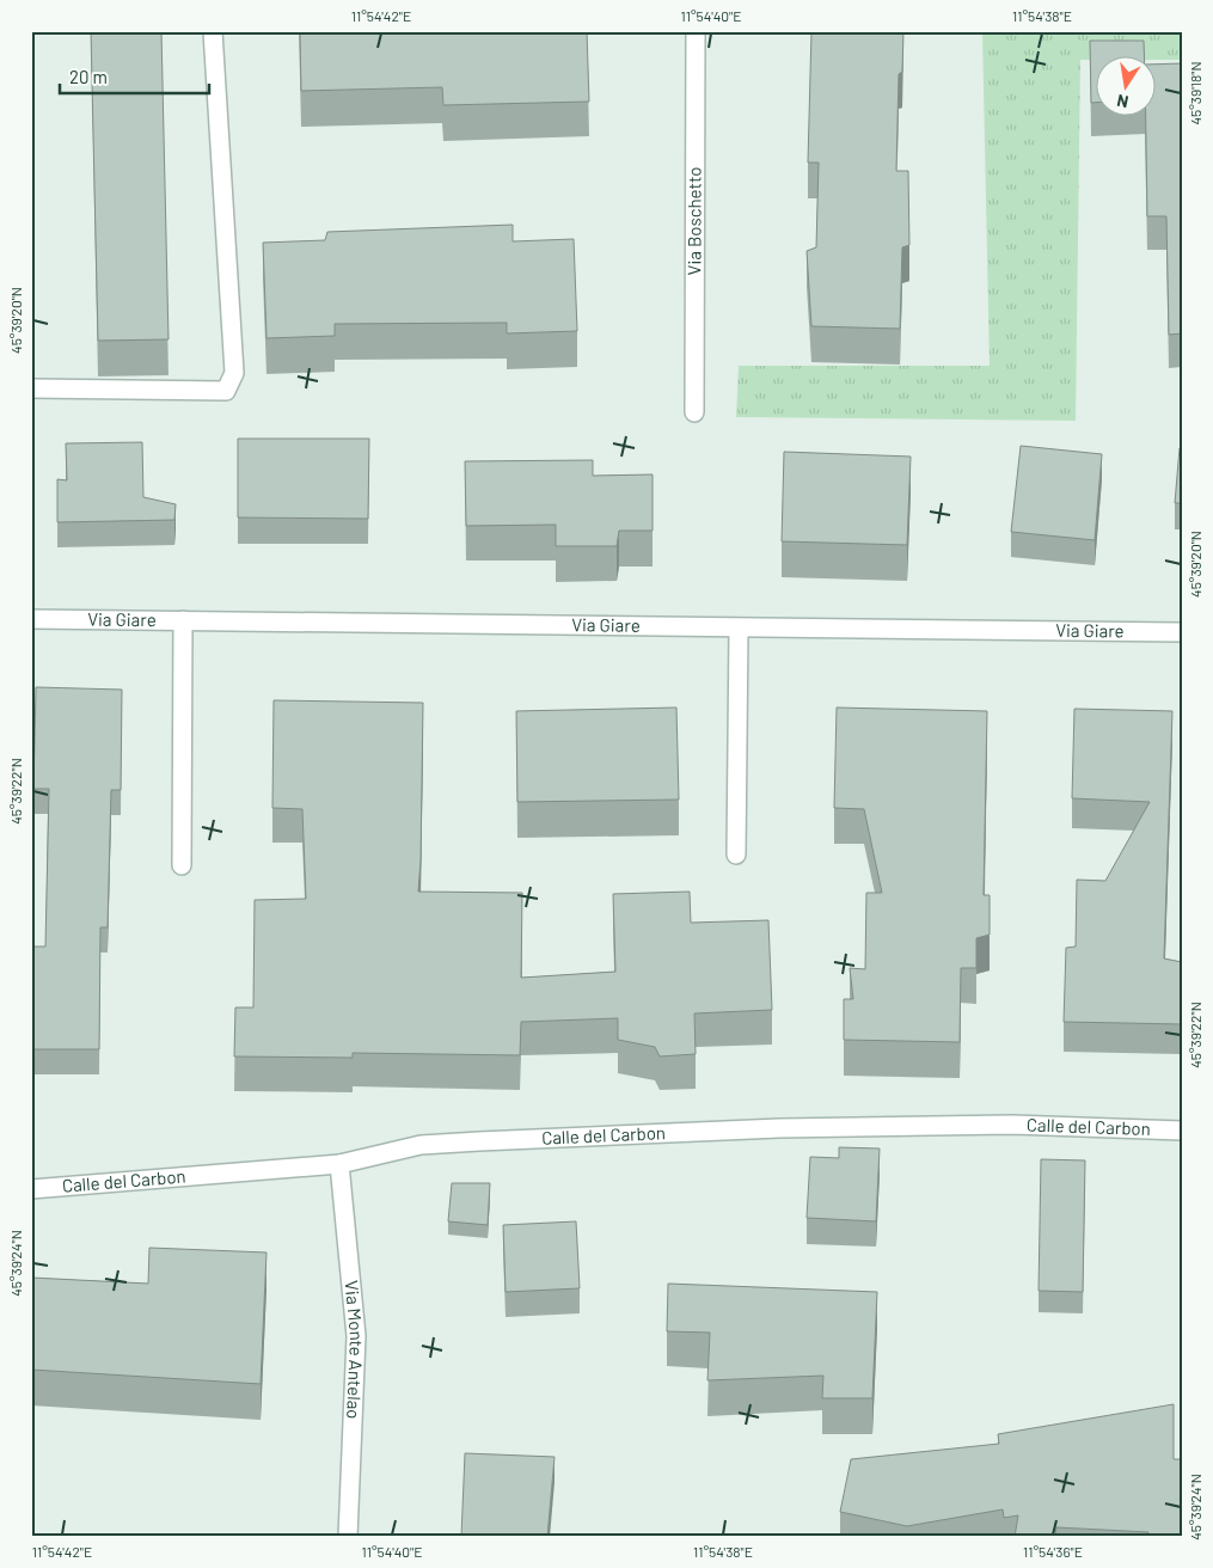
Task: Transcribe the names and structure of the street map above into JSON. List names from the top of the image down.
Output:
{
  "streets": {
    "street": [
      "Via Boschetto",
      "Via Giare",
      "Calle del Carbon",
      "Via Monte Antelao"
    ]
  },
  "crossings": [
    ["Calle del Carbon", "Via Monte Antelao"]
  ],
  "scale_bar": "20 m",
  "north": "bottom",
  "coordinates": [
    "11°54'42\"E",
    "11°54'40\"E",
    "11°54'38\"E",
    "45°39'18\"N",
    "45°39'20\"N",
    "45°39'22\"N",
    "45°39'24\"N",
    "11°54'36\"E"
  ]
}
